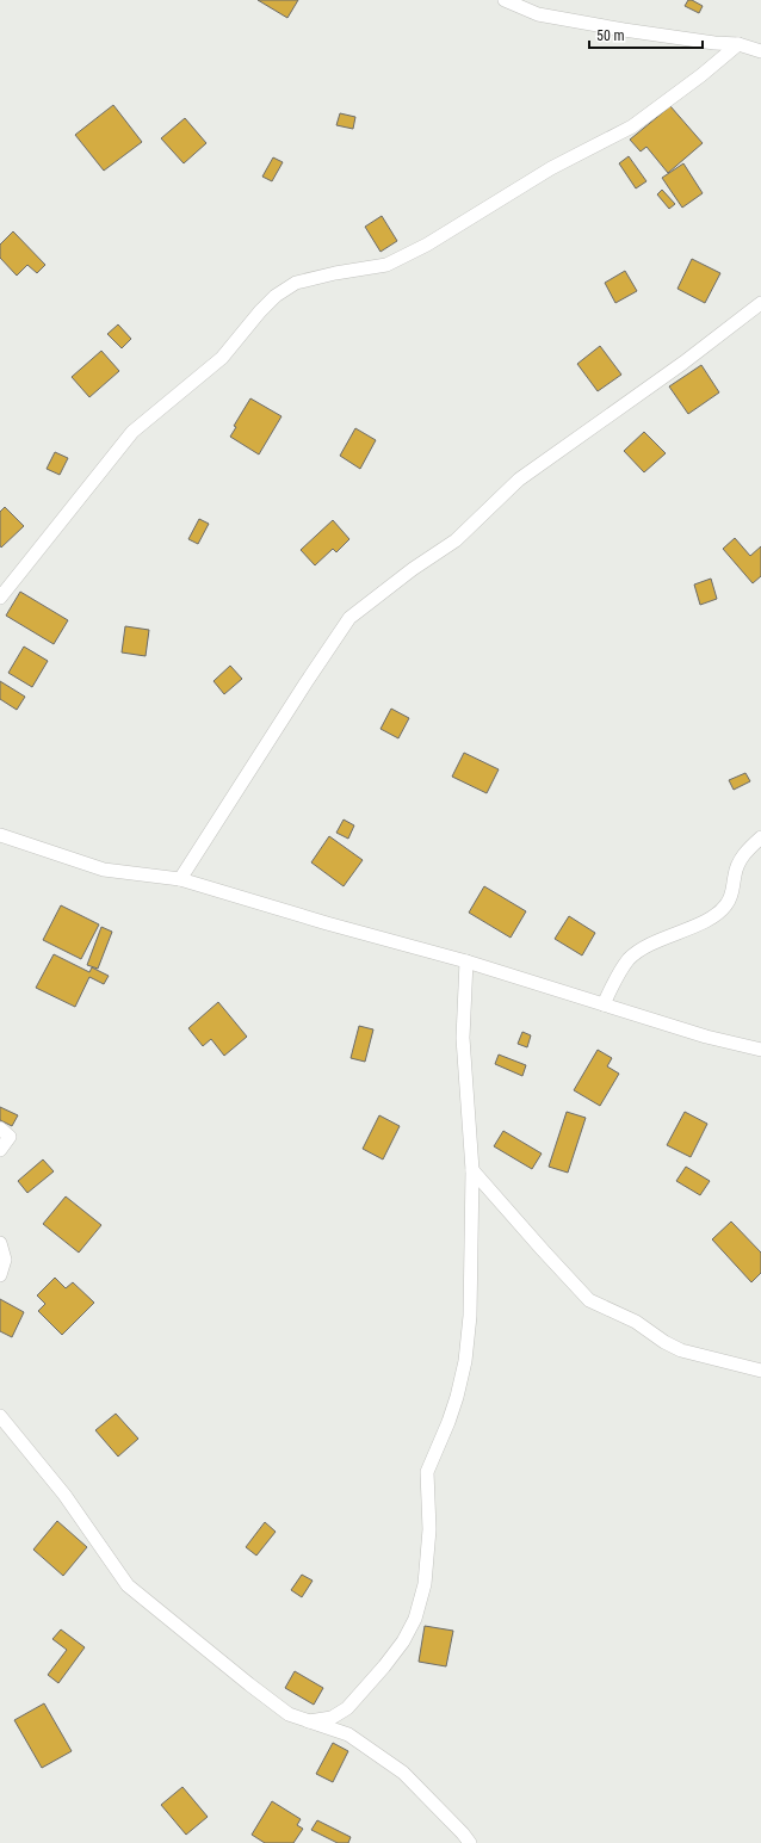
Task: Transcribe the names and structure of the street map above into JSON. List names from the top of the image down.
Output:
{
  "scale_bar": "50 m"
}
